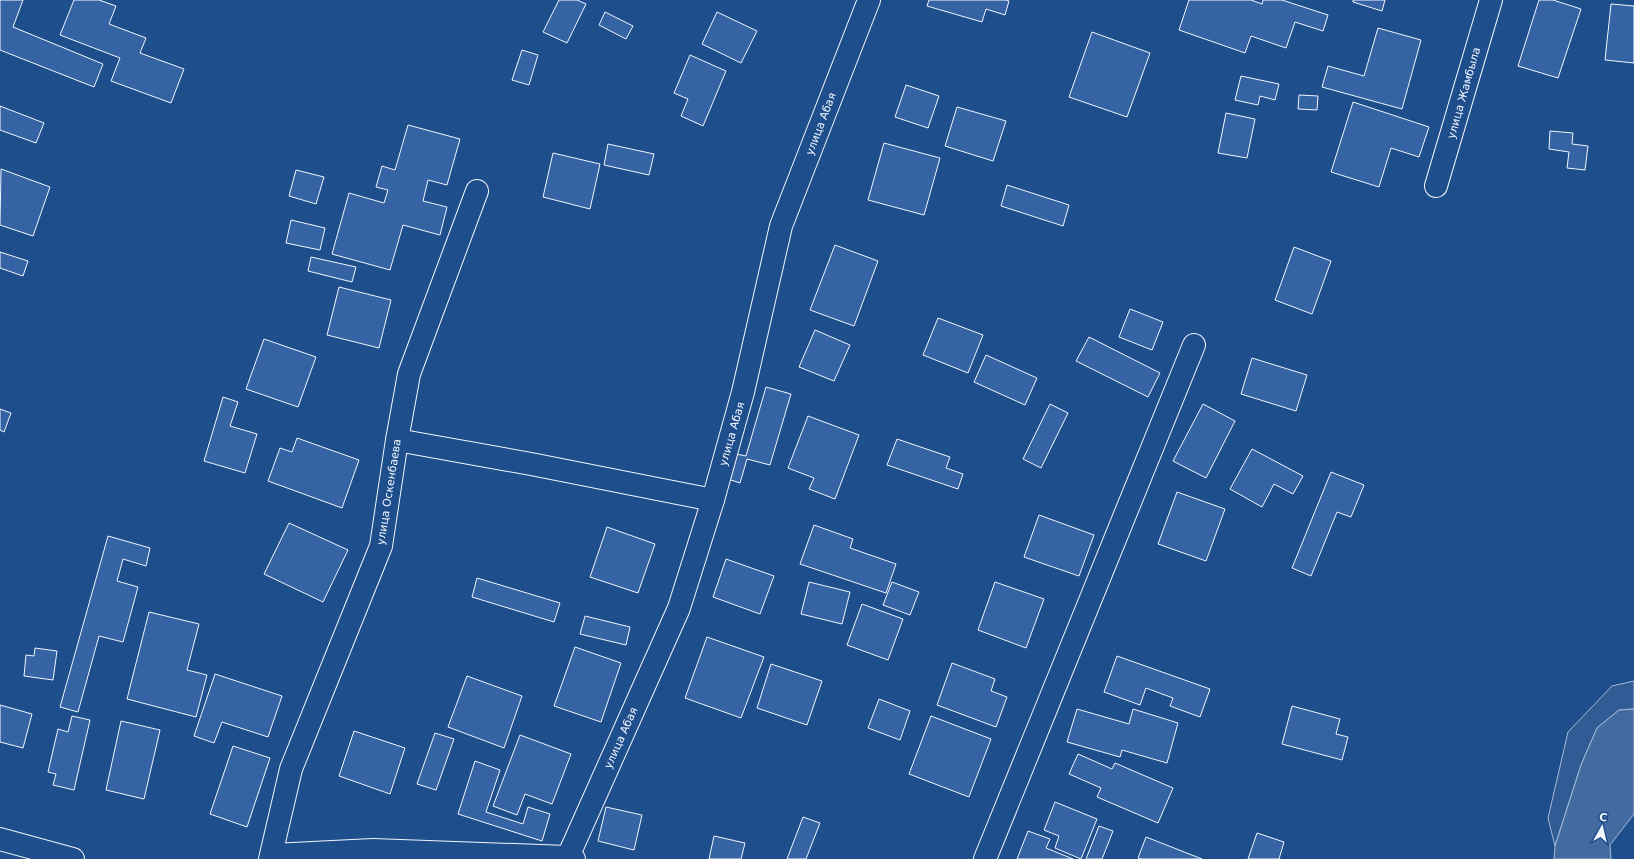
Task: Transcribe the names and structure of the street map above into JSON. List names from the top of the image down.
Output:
{
  "streets": {
    "street": ["улица Жамбыла", "улица Абая", "улица Оскенбаева"]
  },
  "north": "top"
}
